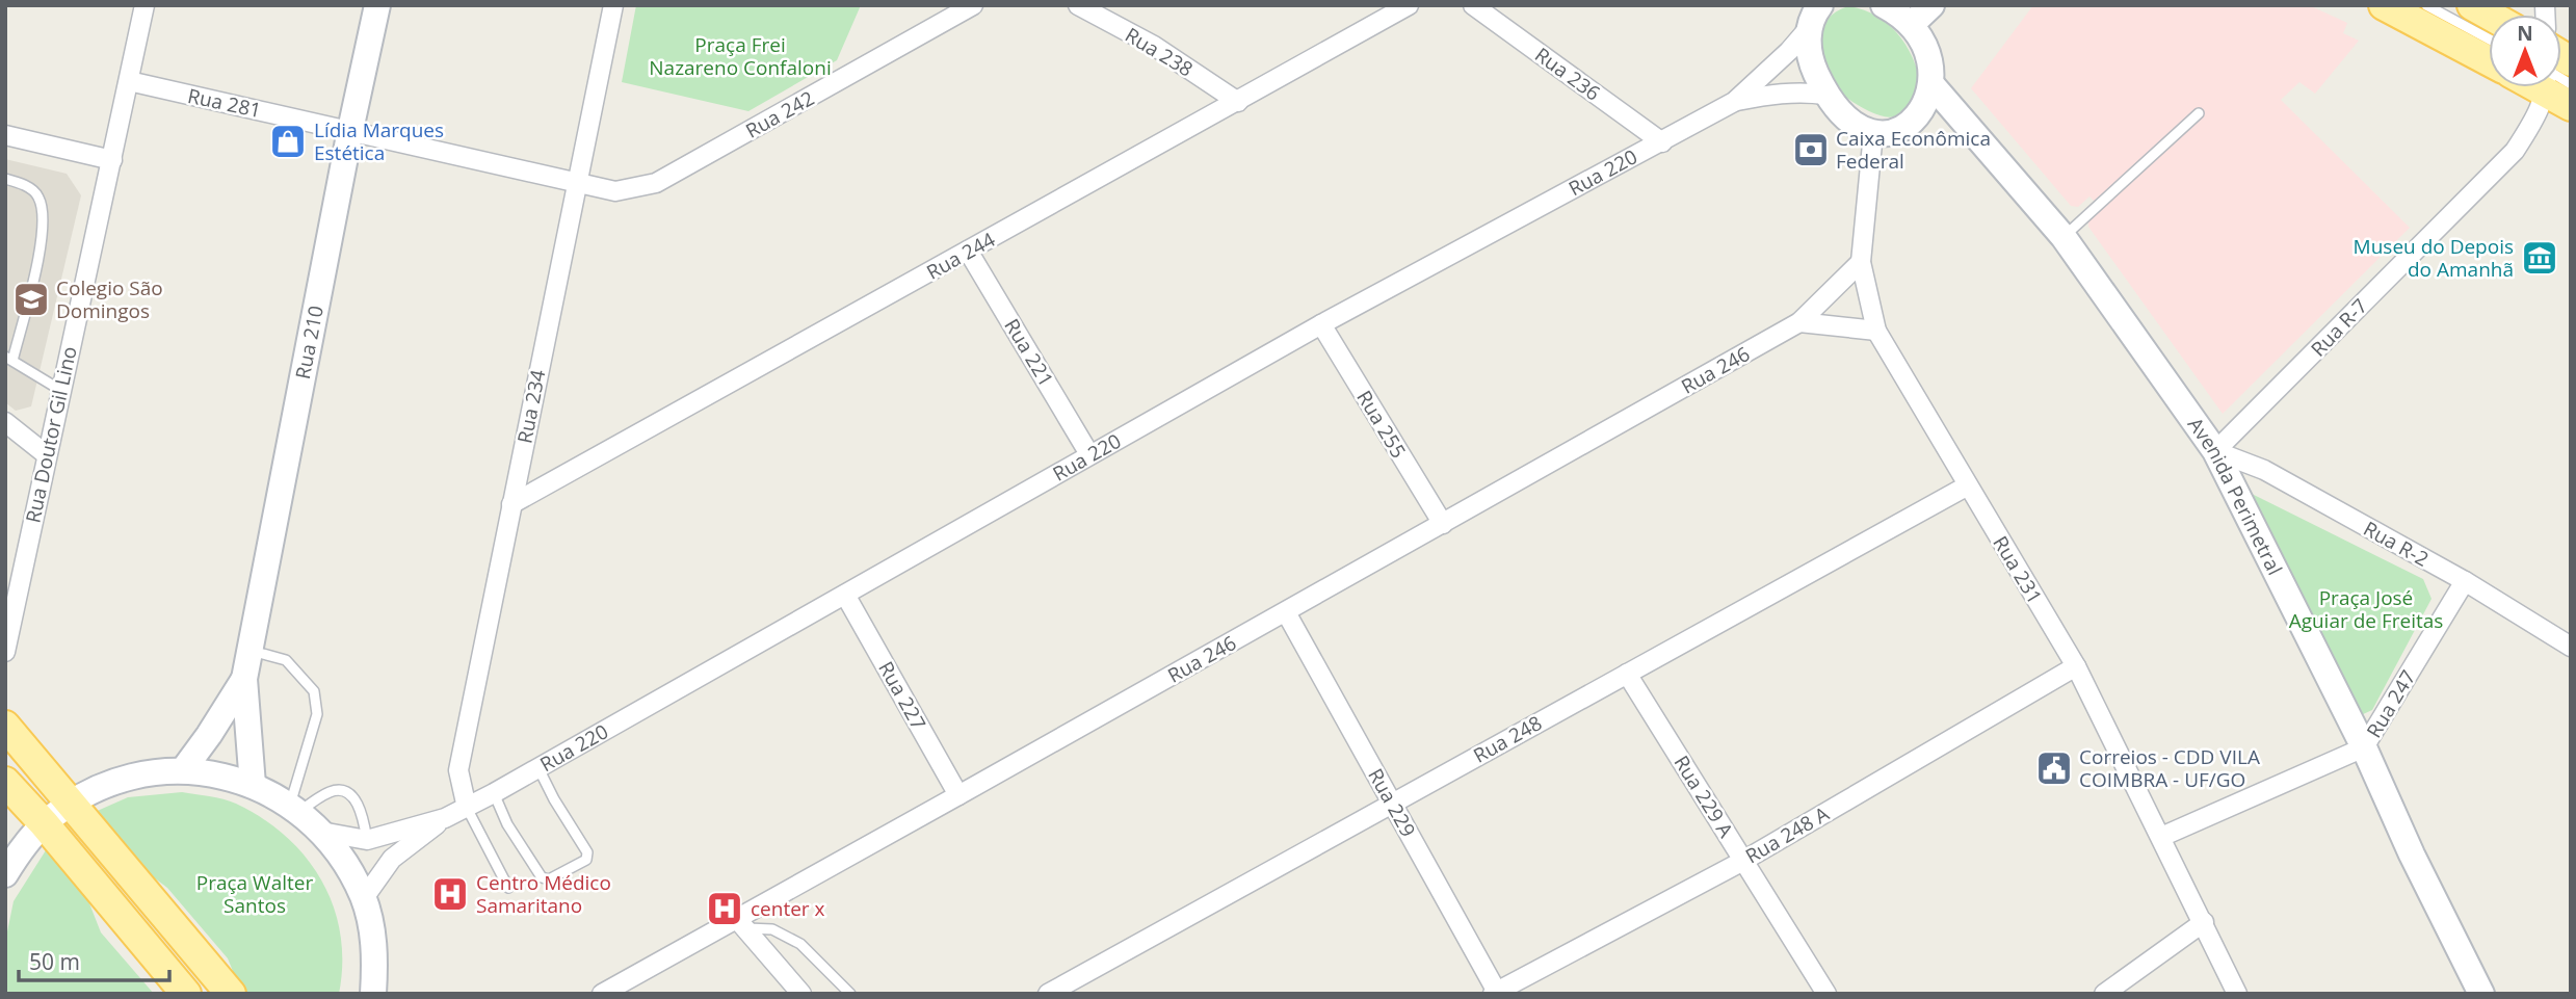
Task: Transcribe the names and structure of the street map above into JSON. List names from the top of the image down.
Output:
{
  "streets": {
    "street": [
      "Rua 238",
      "Rua 236",
      "Rua 281",
      "Rua 242",
      "Rua 220",
      "Rua 244",
      "Rua R-7",
      "Rua 210",
      "Rua 221",
      "Rua 246",
      "Rua 234",
      "Rua 255",
      "Rua Doutor Gil Lino",
      "Avenida Perimetral",
      "Rua R-2",
      "Rua 231",
      "Rua 227",
      "Rua 247",
      "Rua 248",
      "Rua 229 A",
      "Rua 229",
      "Rua 248 A"
    ]
  },
  "crossings": [
    ["Rua 238", "Rua 244"],
    ["Rua 236", "Rua 220"],
    ["Rua 281", "Rua 242"],
    ["Rua 281", "Rua 210"],
    ["Rua 281", "Rua 234"],
    ["Rua 281", "Rua Doutor Gil Lino"],
    ["Rua 242", "Rua 234"],
    ["Rua 220", "Rua 221"],
    ["Rua 220", "Rua 234"],
    ["Rua 220", "Rua 255"],
    ["Rua 220", "Rua 227"],
    ["Rua 244", "Rua 221"],
    ["Rua 244", "Rua 234"],
    ["Rua R-7", "Avenida Perimetral"],
    ["Rua R-7", "Rua R-2"],
    ["Rua 246", "Rua 255"],
    ["Rua 246", "Rua 231"],
    ["Rua 246", "Rua 227"],
    ["Rua 246", "Rua 229"],
    ["Avenida Perimetral", "Rua R-2"],
    ["Avenida Perimetral", "Rua 247"],
    ["Rua R-2", "Rua 247"],
    ["Rua 231", "Rua 247"],
    ["Rua 231", "Rua 248"],
    ["Rua 231", "Rua 248 A"],
    ["Rua 248", "Rua 229 A"],
    ["Rua 248", "Rua 229"],
    ["Rua 229 A", "Rua 248 A"],
    ["Rua 229", "Rua 248 A"]
  ],
  "parks": ["Praça Frei Nazareno Confaloni", "Praça José Aguiar de Freitas", "Praça Walter Santos"],
  "places": {
    "shop": ["Lídia Marques Estética"],
    "bank": ["Caixa Econômica Federal"],
    "museum": ["Museu do Depois do Amanhã"],
    "school or university": ["Colegio São Domingos"],
    "public building": ["Correios - CDD VILA COIMBRA - UF/GO"],
    "hospital": ["Centro Médico Samaritano", "center x"]
  },
  "scale_bar": "50 m",
  "north": "top"
}
